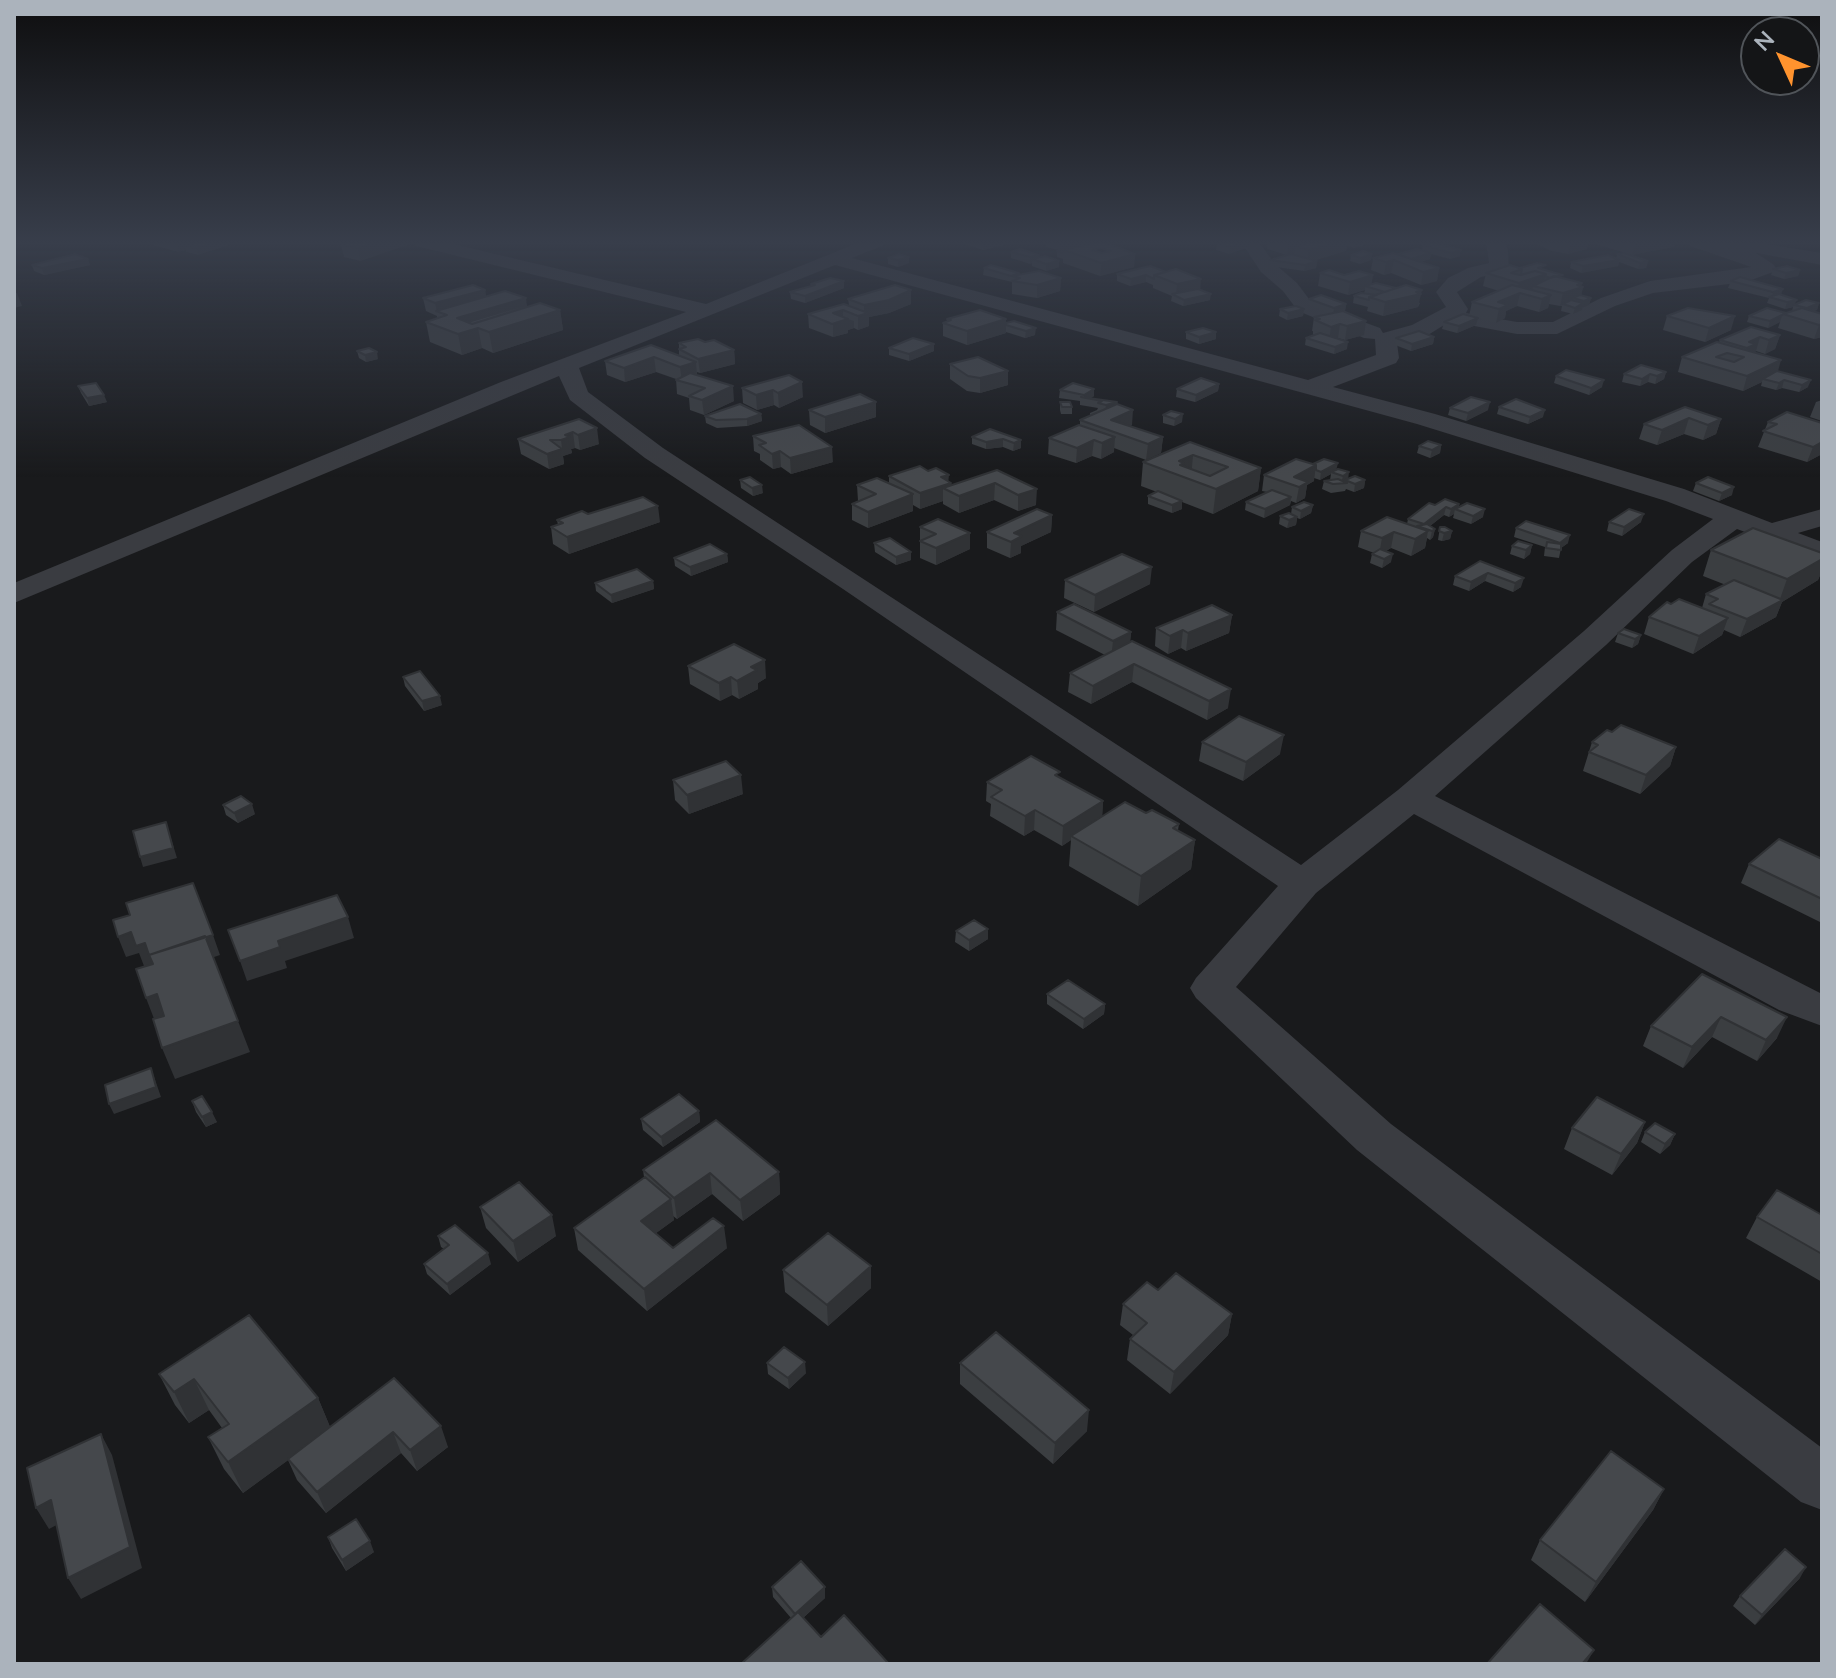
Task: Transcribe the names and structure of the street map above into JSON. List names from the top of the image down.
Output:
{
  "north": "top left"
}
